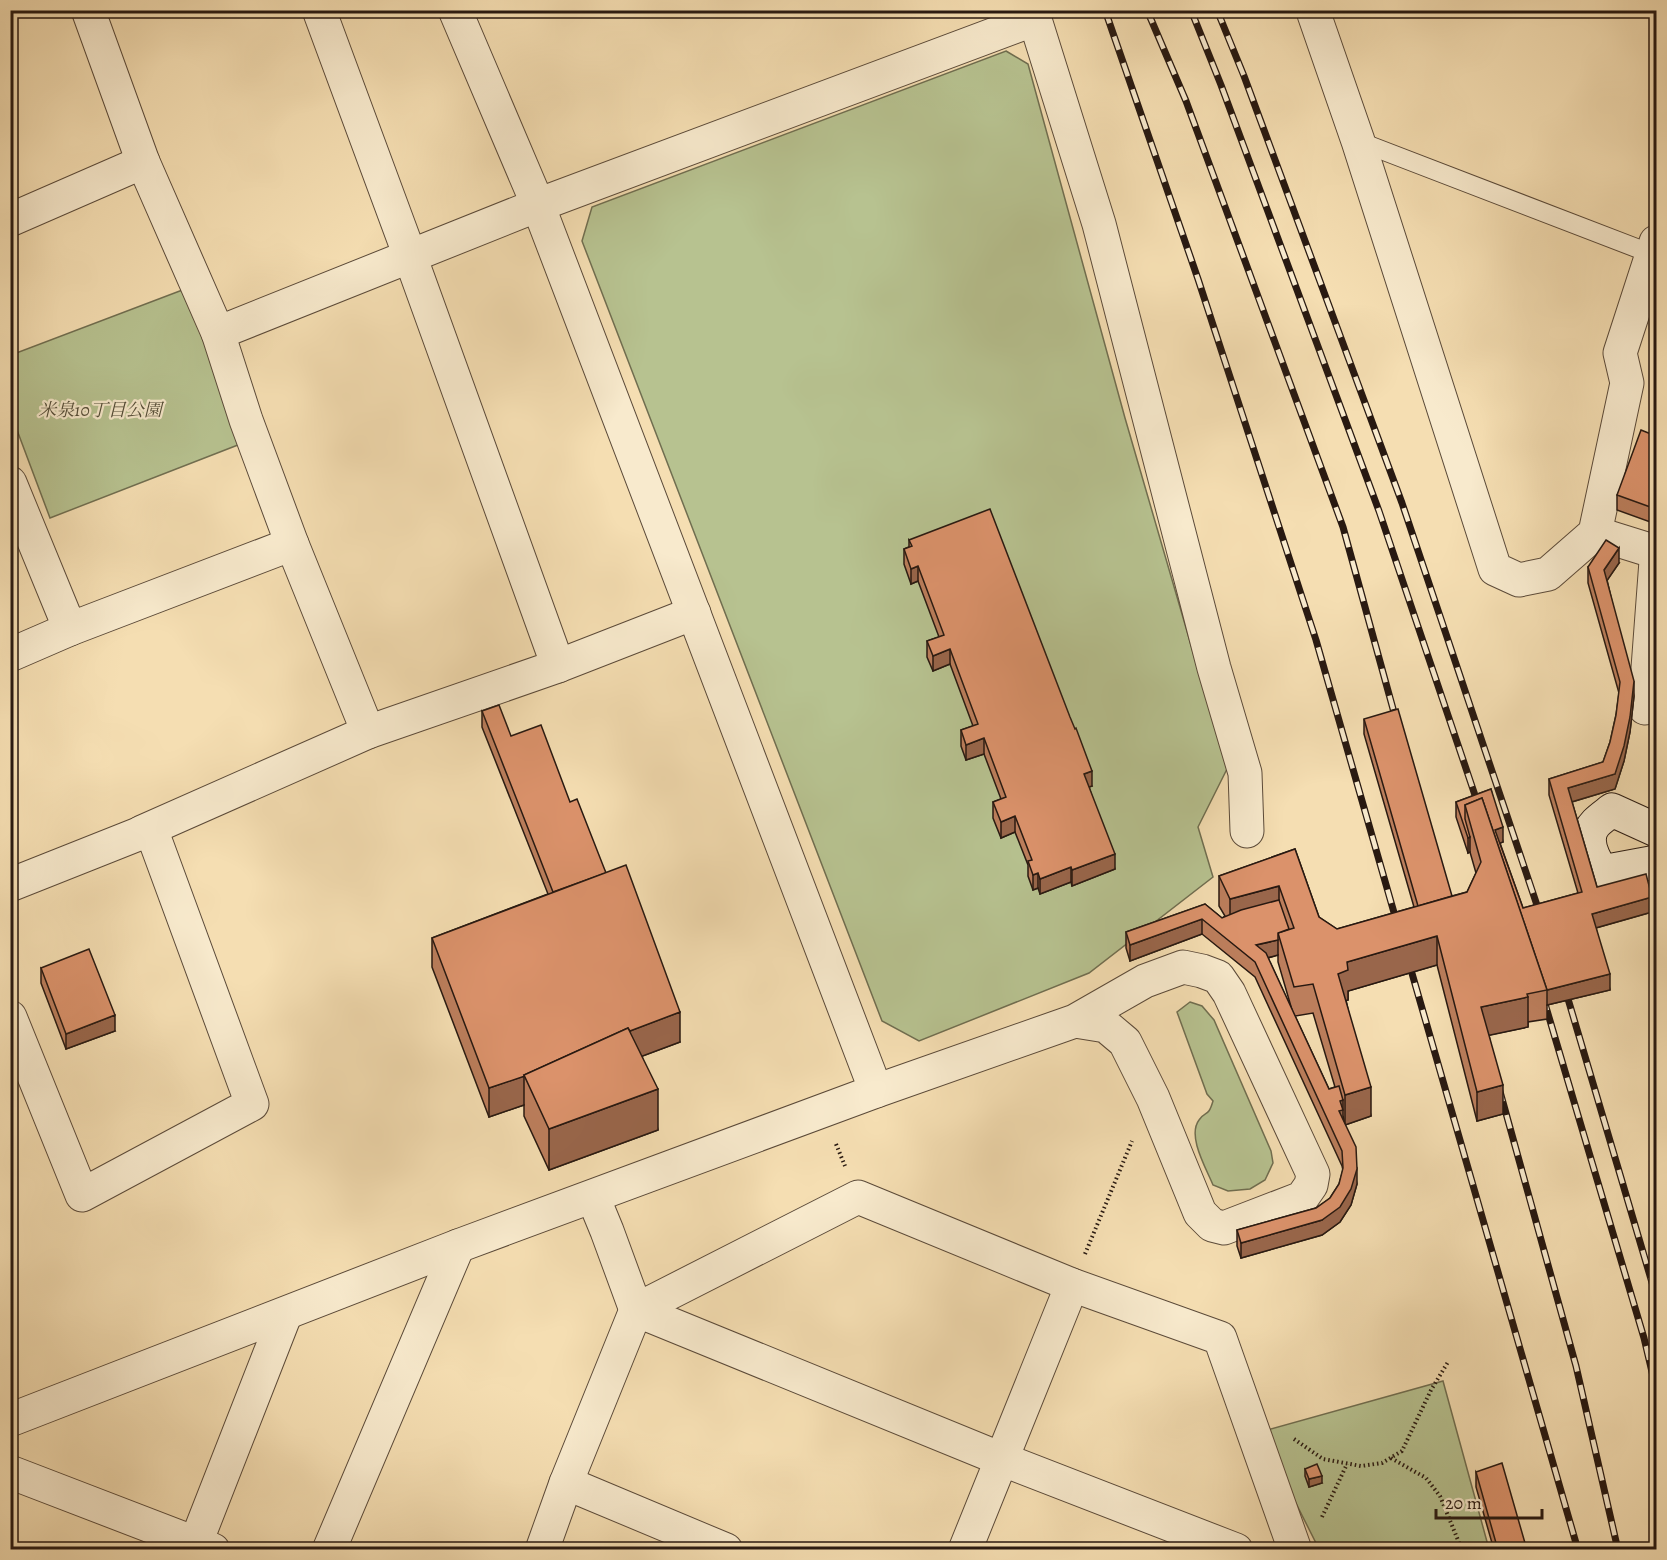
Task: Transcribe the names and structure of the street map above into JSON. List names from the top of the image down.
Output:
{
  "parks": ["米泉10丁目公園"],
  "scale_bar": "20 m"
}
